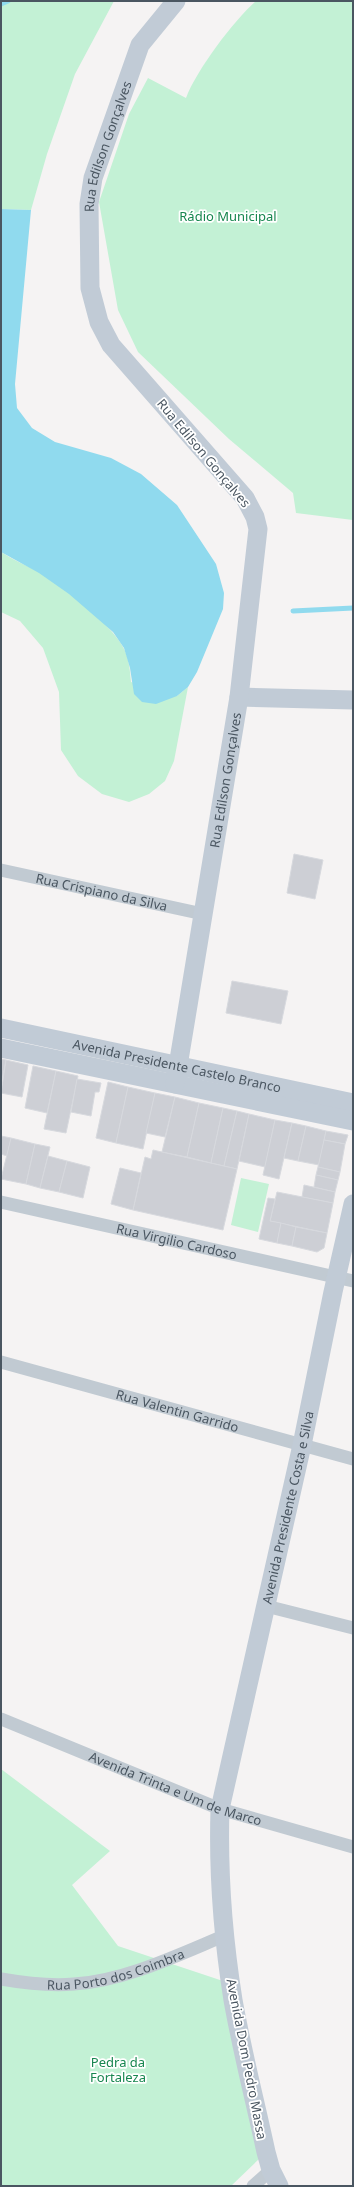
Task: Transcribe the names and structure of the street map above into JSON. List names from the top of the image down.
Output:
{
  "streets": {
    "street": [
      "Rua Edilson Gonçalves",
      "Rua Crispiano da Silva",
      "Avenida Presidente Castelo Branco",
      "Rua Virgilio Cardoso",
      "Rua Valentin Garrido",
      "Avenida Presidente Costa e Silva",
      "Avenida Trinta e Um de Marco",
      "Rua Porto dos Coimbra",
      "Avenida Dom Pedro Massa"
    ]
  },
  "crossings": [
    ["Rua Edilson Gonçalves", "Rua Crispiano da Silva"],
    ["Rua Edilson Gonçalves", "Avenida Presidente Castelo Branco"],
    ["Rua Virgilio Cardoso", "Avenida Presidente Costa e Silva"],
    ["Rua Valentin Garrido", "Avenida Presidente Costa e Silva"],
    ["Avenida Presidente Costa e Silva", "Avenida Trinta e Um de Marco"],
    ["Avenida Presidente Costa e Silva", "Avenida Dom Pedro Massa"],
    ["Avenida Trinta e Um de Marco", "Avenida Dom Pedro Massa"],
    ["Rua Porto dos Coimbra", "Avenida Dom Pedro Massa"]
  ],
  "parks": ["Rádio Municipal", "Pedra da Fortaleza"]
}
